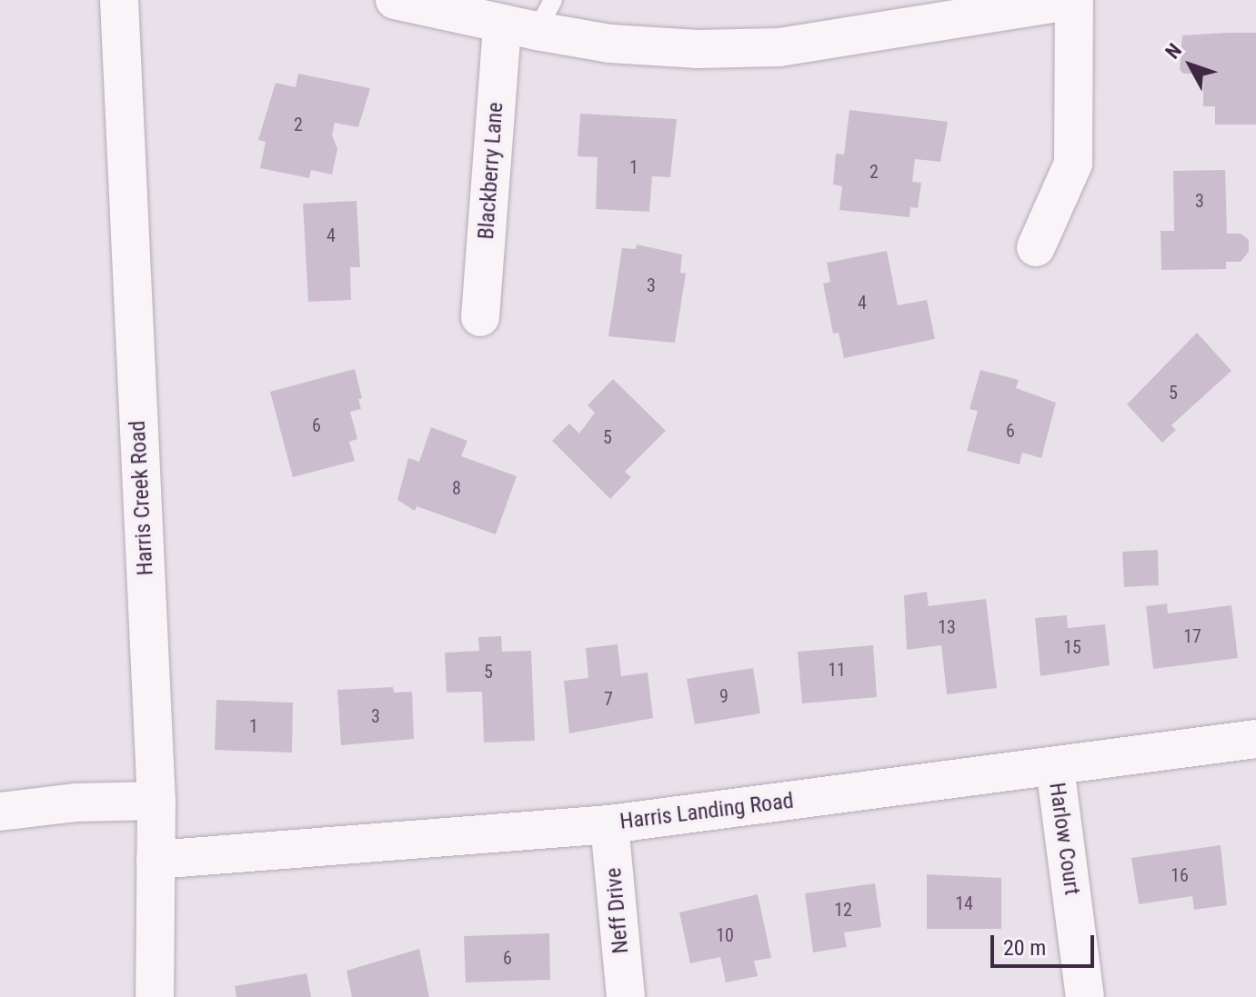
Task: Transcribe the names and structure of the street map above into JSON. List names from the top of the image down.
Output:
{
  "streets": {
    "street": [
      "Blackberry Lane",
      "Harris Creek Road",
      "Harris Landing Road",
      "Harlow Court",
      "Neff Drive"
    ]
  },
  "crossings": [
    ["Harris Creek Road", "Harris Landing Road"],
    ["Harris Landing Road", "Harlow Court"],
    ["Harris Landing Road", "Neff Drive"]
  ],
  "house_numbers": [
    "2",
    "1",
    "2",
    "3",
    "4",
    "3",
    "4",
    "5",
    "6",
    "6",
    "5",
    "8",
    "13",
    "17",
    "15",
    "11",
    "5",
    "9",
    "7",
    "3",
    "1",
    "16",
    "14",
    "12",
    "10",
    "6"
  ],
  "scale_bar": "20 m",
  "north": "top left"
}
